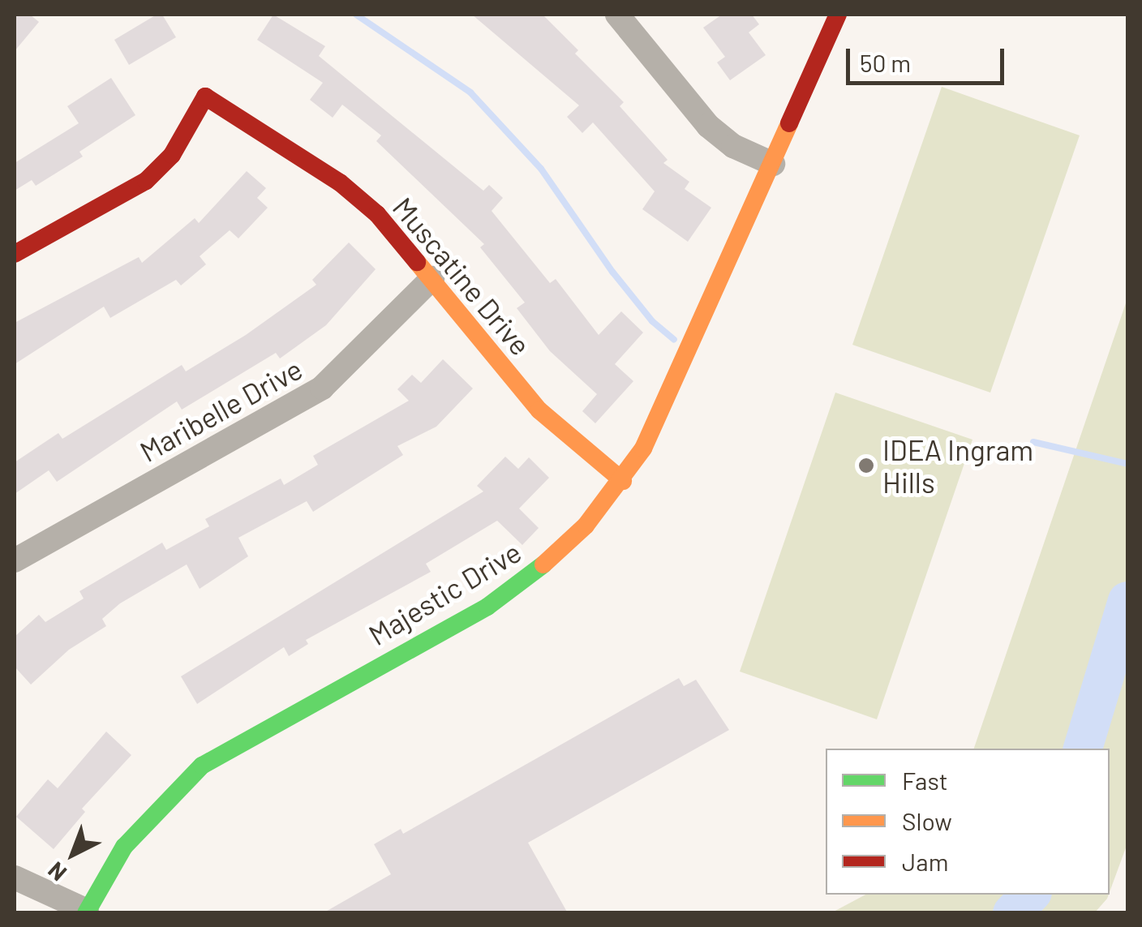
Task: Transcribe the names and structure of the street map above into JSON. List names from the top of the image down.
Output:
{
  "streets": {
    "street": ["Muscatine Drive", "Maribelle Drive", "Majestic Drive"]
  },
  "crossings": [
    ["Muscatine Drive", "Maribelle Drive"],
    ["Muscatine Drive", "Majestic Drive"]
  ],
  "places": ["IDEA Ingram Hills"],
  "legend": ["Fast", "Slow", "Jam"],
  "scale_bar": "50 m",
  "north": "bottom left"
}
